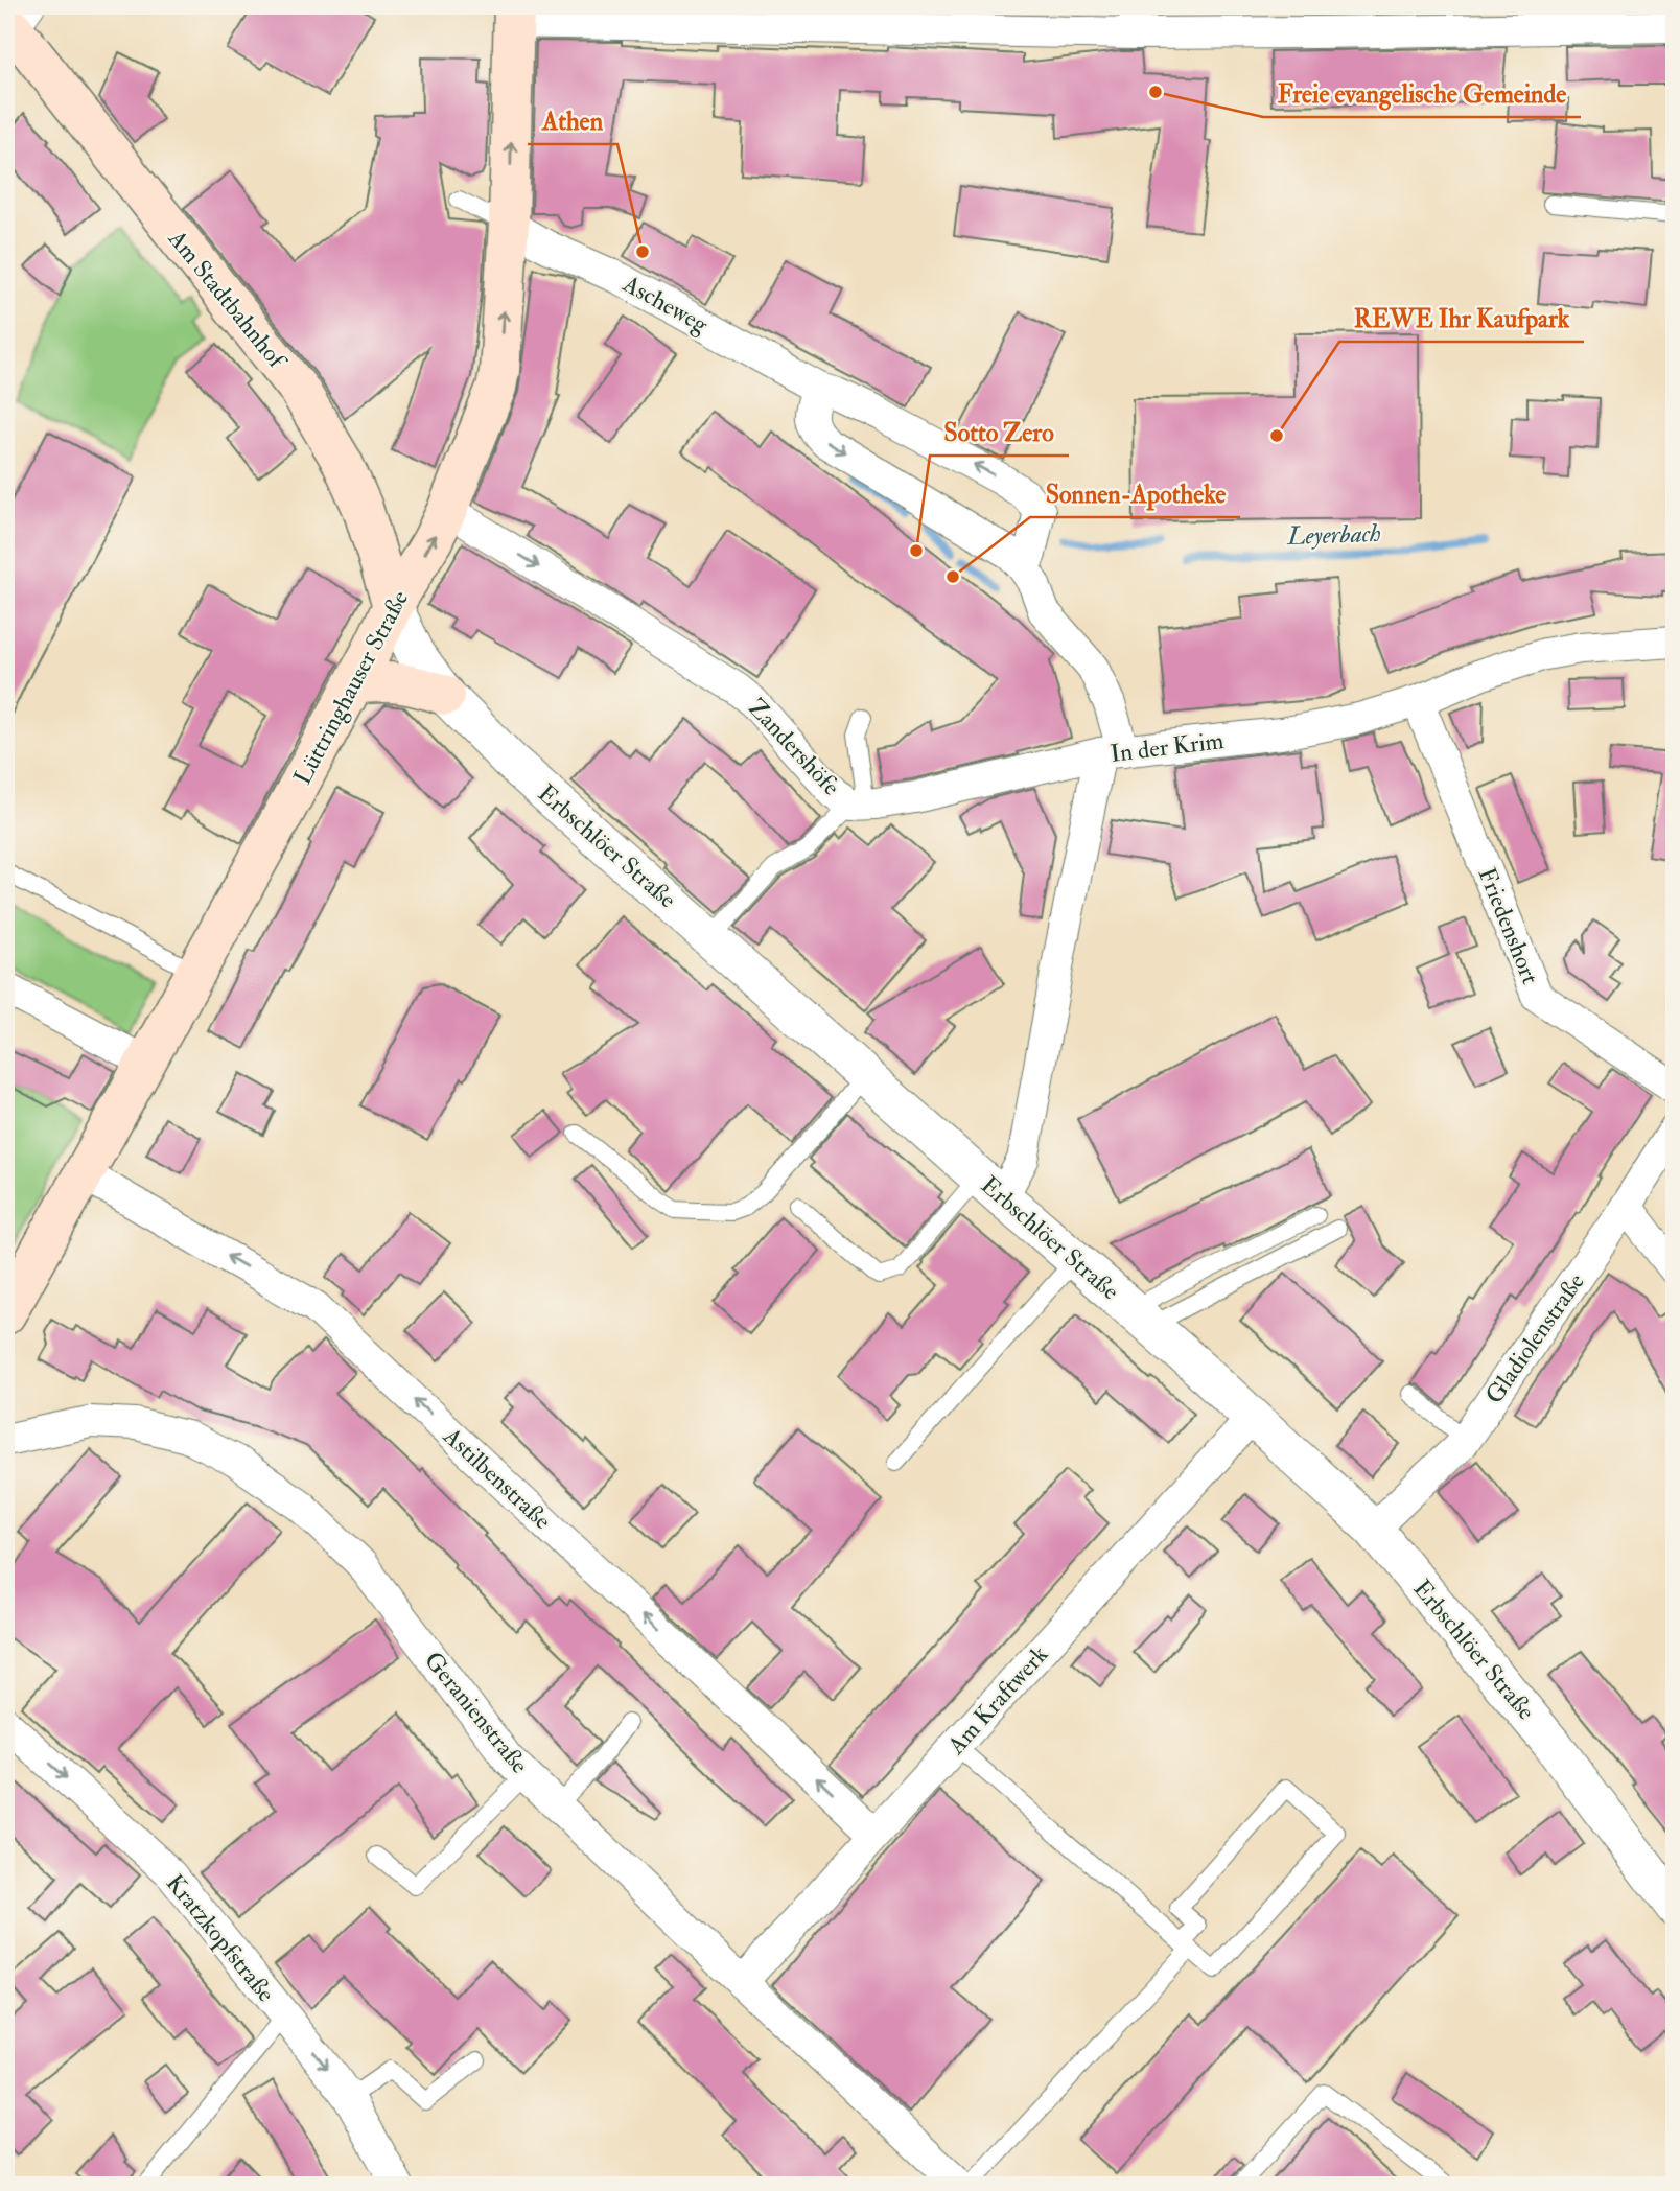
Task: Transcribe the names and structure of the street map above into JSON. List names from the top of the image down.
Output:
{
  "streets": {
    "main road": ["Am Stadtbahnhof", "Lüttringhauser Straße"],
    "street": [
      "Ascheweg",
      "Zandershöfe",
      "In der Krim",
      "Erbschlöer Straße",
      "Friedenshort",
      "Gladiolenstraße",
      "Astilbenstraße",
      "Am Kraftwerk",
      "Geranienstraße",
      "Kratzkopfstraße"
    ]
  },
  "crossings": [
    ["Am Stadtbahnhof", "Lüttringhauser Straße"],
    ["Am Stadtbahnhof", "Erbschlöer Straße"],
    ["Ascheweg", "Lüttringhauser Straße"],
    ["Lüttringhauser Straße", "Zandershöfe"],
    ["Lüttringhauser Straße", "Erbschlöer Straße"],
    ["Lüttringhauser Straße", "Astilbenstraße"],
    ["In der Krim", "Erbschlöer Straße"],
    ["In der Krim", "Friedenshort"],
    ["Erbschlöer Straße", "Gladiolenstraße"],
    ["Erbschlöer Straße", "Am Kraftwerk"],
    ["Astilbenstraße", "Am Kraftwerk"],
    ["Am Kraftwerk", "Geranienstraße"]
  ],
  "one_way": ["Lüttringhauser Straße", "Astilbenstraße", "Kratzkopfstraße"],
  "water": ["Leyerbach"],
  "places": [
    "Freie evangelische Gemeinde",
    "Athen",
    "REWE Ihr Kaufpark",
    "Sotto Zero",
    "Sonnen-Apotheke"
  ]
}
